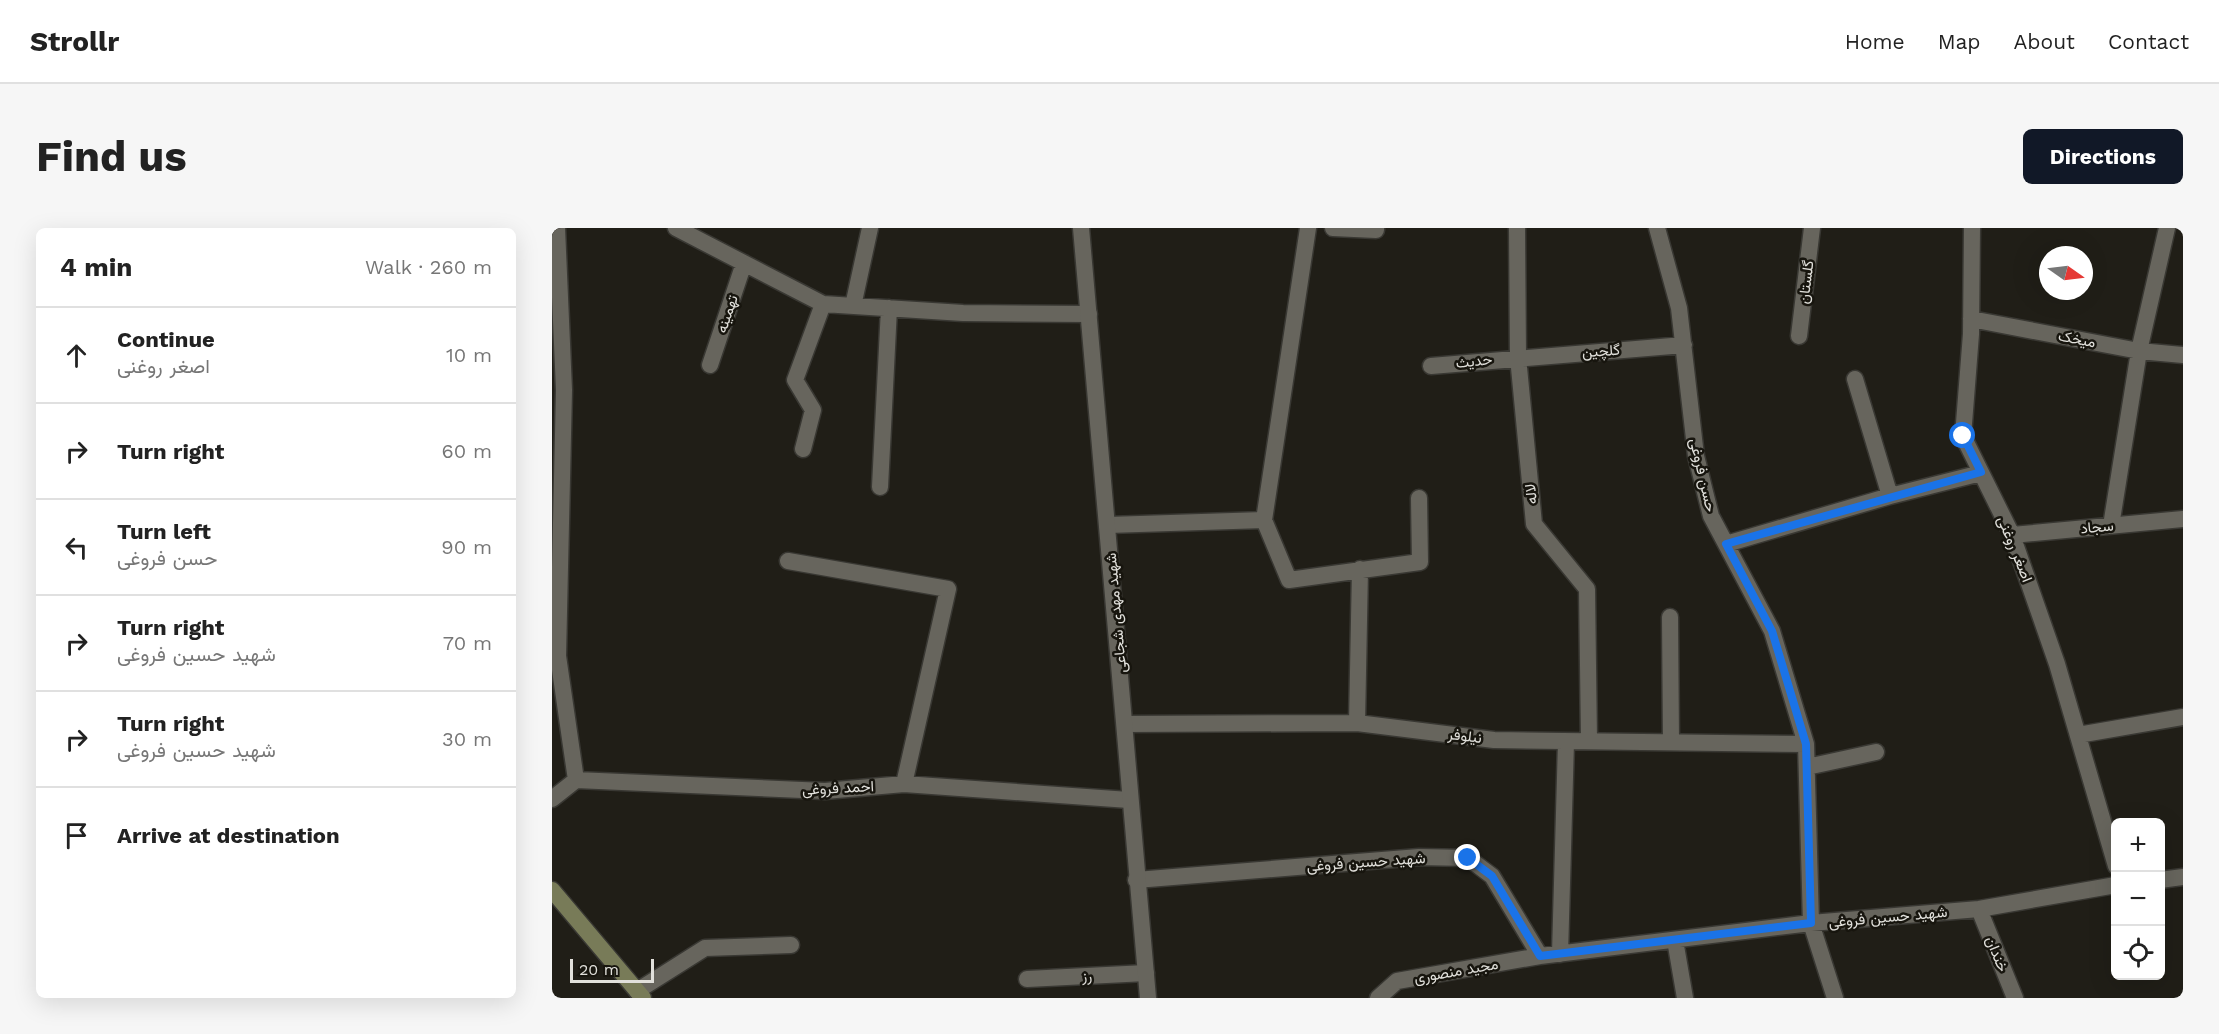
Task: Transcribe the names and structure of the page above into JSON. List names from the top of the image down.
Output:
{
  "streets": {
    "street": [
      "گلستان",
      "تهمینه",
      "میخک",
      "گلچین",
      "حدیث",
      "حسن فروغی",
      "لاله",
      "سجاد",
      "اصغر روغنی",
      "شهید مهدی شجاعی",
      "نیلوفر",
      "احمد فروغی",
      "شهید حسین فروغی",
      "خندان",
      "مجید منصوری",
      "رز"
    ]
  },
  "crossings": [
    ["میخک", "اصغر روغنی"],
    ["گلچین", "حدیث"],
    ["گلچین", "حسن فروغی"],
    ["گلچین", "لاله"],
    ["حدیث", "لاله"],
    ["حسن فروغی", "نیلوفر"],
    ["حسن فروغی", "شهید حسین فروغی"],
    ["لاله", "نیلوفر"],
    ["سجاد", "اصغر روغنی"],
    ["شهید مهدی شجاعی", "نیلوفر"],
    ["شهید مهدی شجاعی", "احمد فروغی"],
    ["شهید مهدی شجاعی", "شهید حسین فروغی"],
    ["شهید مهدی شجاعی", "رز"],
    ["شهید حسین فروغی", "خندان"],
    ["شهید حسین فروغی", "مجید منصوری"]
  ],
  "scale_bar": "20 m",
  "north": "right",
  "page": {
    "header": "Strollr",
    "nav": [
      "Home",
      "Map",
      "About",
      "Contact"
    ],
    "buttons": "Directions",
    "title": "Find us",
    "heading": ["4 min", "Walk · 260 m"],
    "list": [
      ["Continue", "اصغر روغنی", "10 m"],
      ["Turn right", "60 m"],
      ["Turn left", "حسن فروغی", "90 m"],
      ["Turn right", "شهید حسین فروغی", "70 m"],
      ["Turn right", "شهید حسین فروغی", "30 m"],
      "Arrive at destination"
    ],
    "map_buttons": ["+", "−"],
    "scale": "20 m"
  }
}
